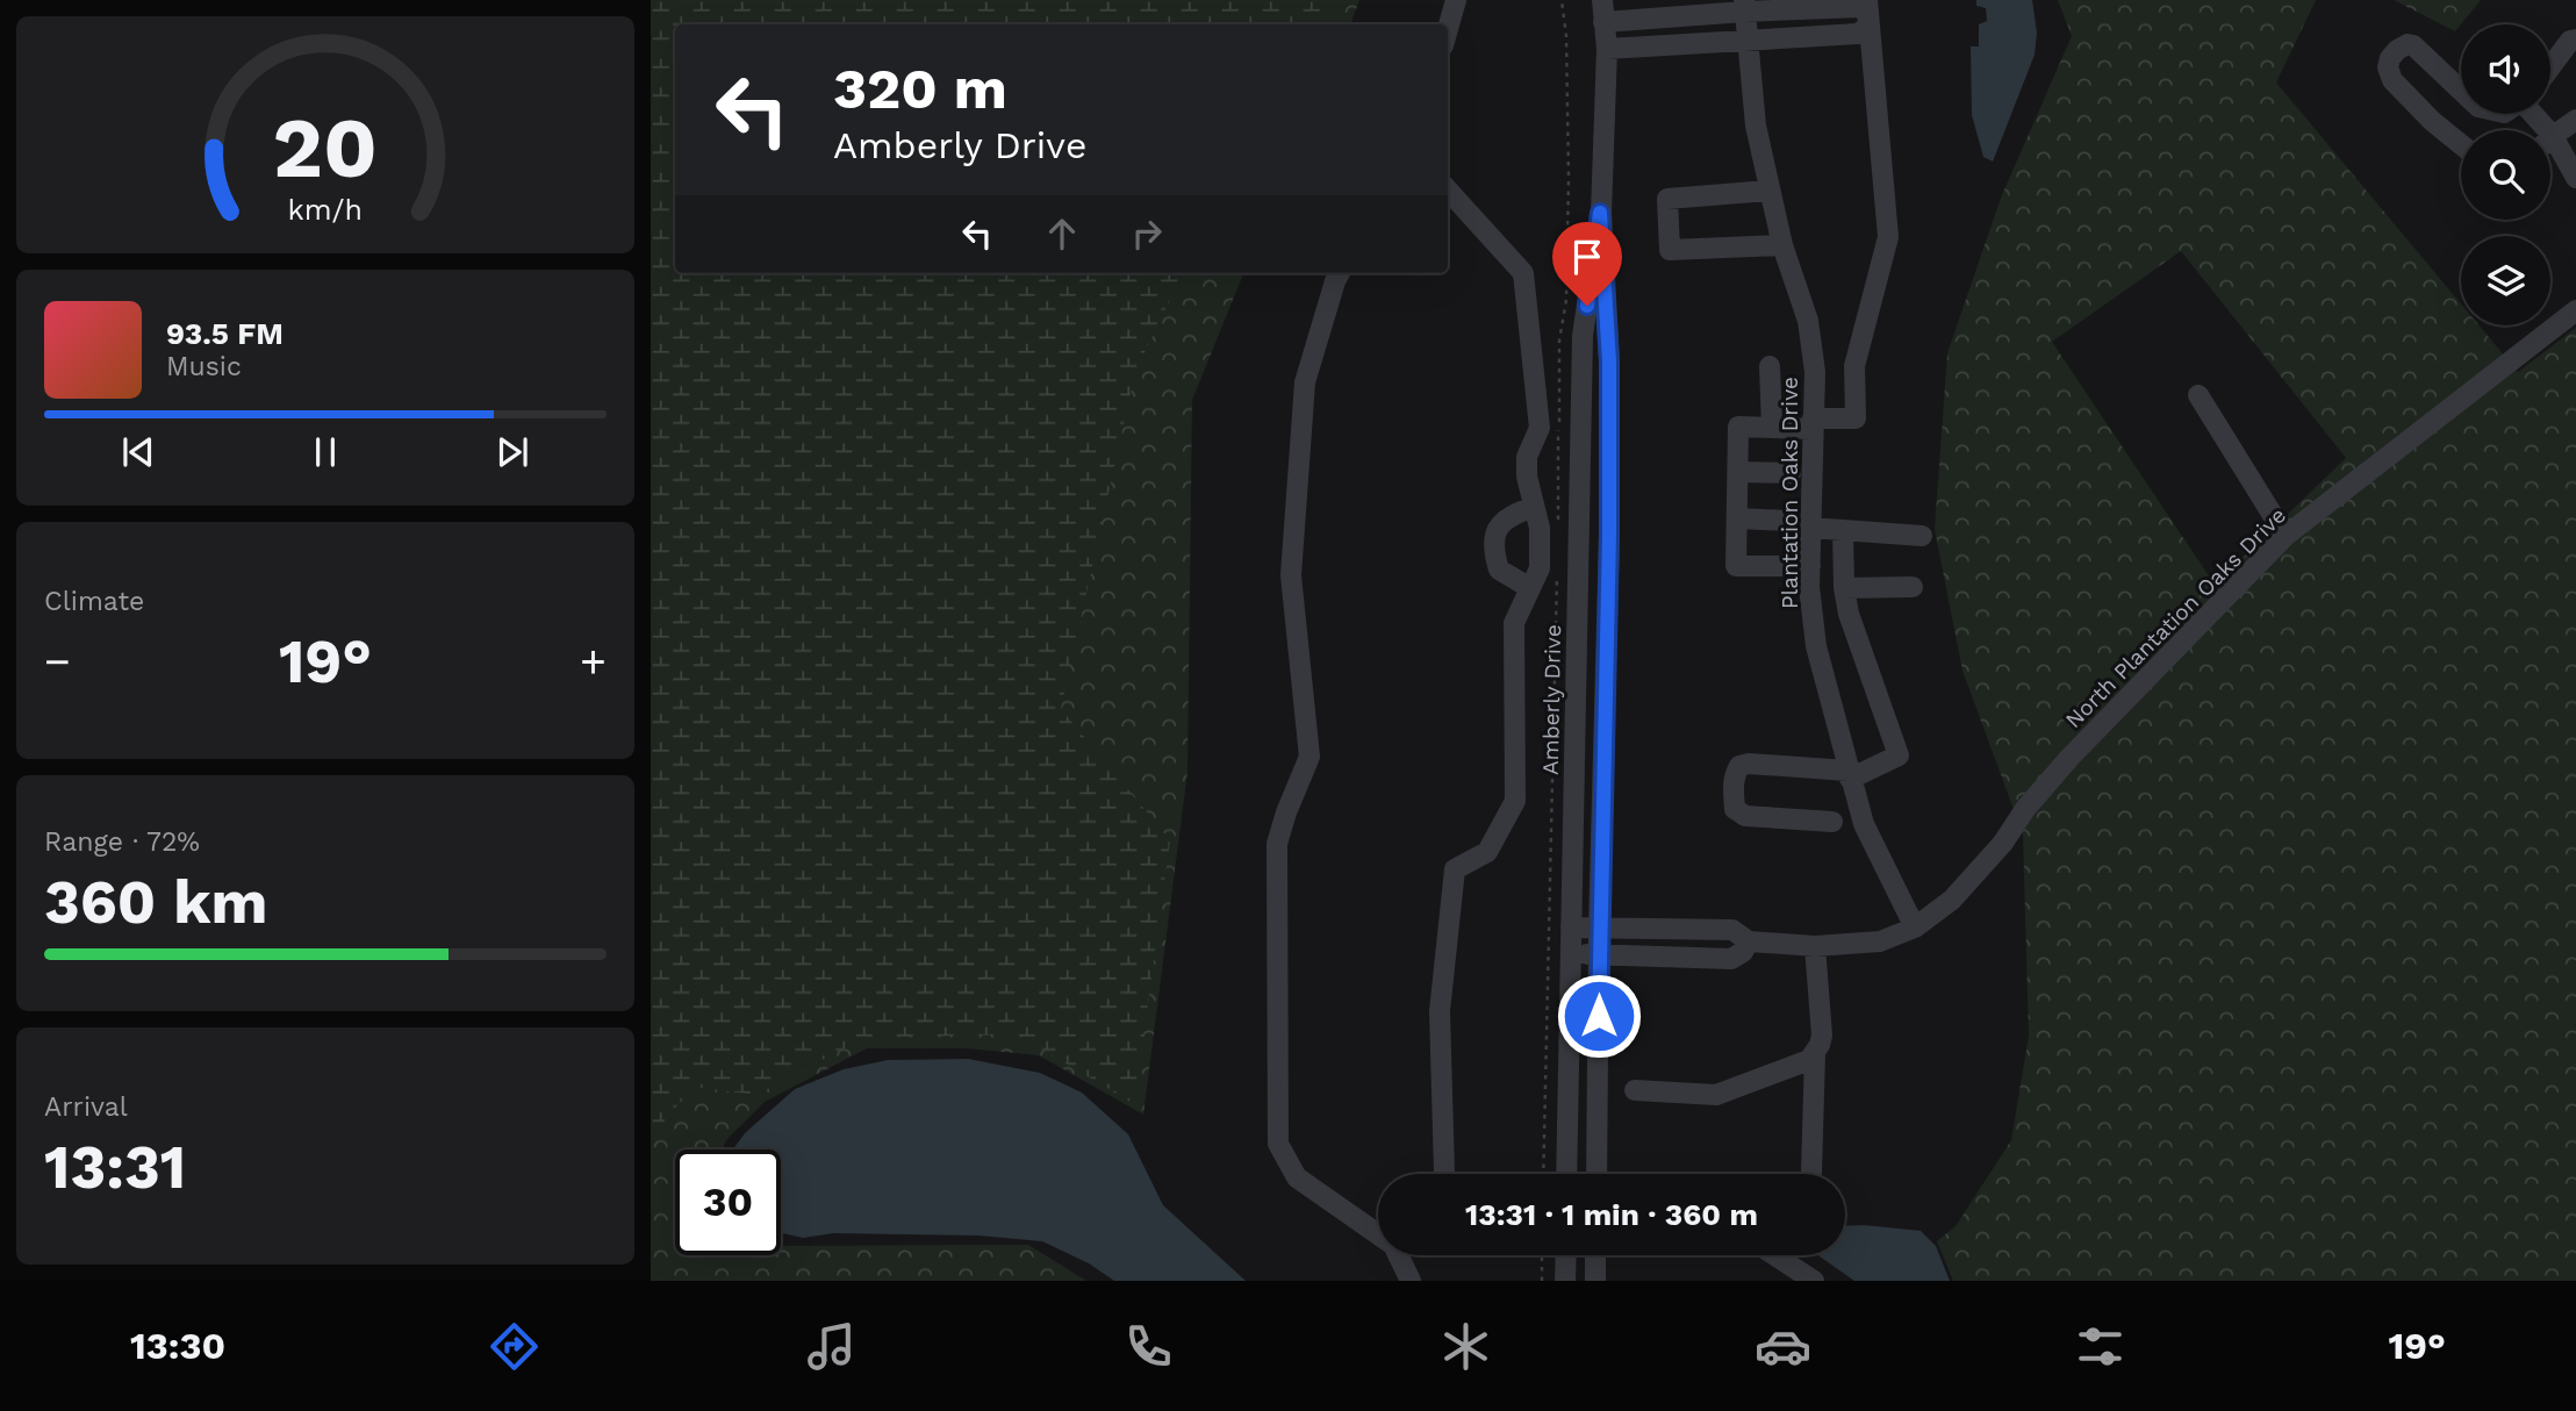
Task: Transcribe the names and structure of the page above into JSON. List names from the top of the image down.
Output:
{
  "streets": {
    "street": ["Plantation Oaks Drive", "North Plantation Oaks Drive", "Amberly Drive"]
  },
  "crossings": [
    ["Plantation Oaks Drive", "North Plantation Oaks Drive"]
  ],
  "page": {
    "turn": ["320 m", "Amberly Drive"],
    "song": ["93.5 FM", "Music"],
    "tile": [
      "Climate",
      ["Range · 72%", "360 km"],
      ["Arrival", "13:31"]
    ],
    "heat": ["−", "19°", "+"],
    "limit": "30",
    "trip": "13:31 · 1 min · 360 m",
    "tabs": ["13:30", "19°"],
    "gauge": ["20", "km/h"]
  }
}
